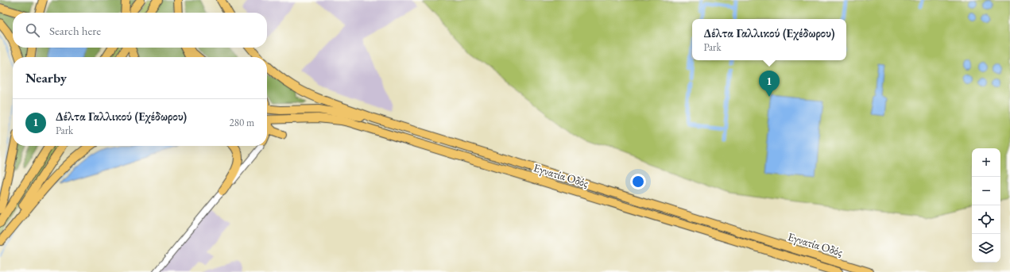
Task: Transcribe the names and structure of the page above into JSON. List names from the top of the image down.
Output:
{
  "streets": {
    "highway": ["Εγνατία Οδός"]
  },
  "page": {
    "search": "Search here",
    "popup": ["Δέλτα Γαλλικού (Εχέδωρου)", "Park"],
    "heading": "Nearby",
    "pins": "1",
    "list": [
      {
        "mark": "1",
        "name": "Δέλτα Γαλλικού (Εχέδωρου)",
        "note": "Park",
        "value": "280 m"
      }
    ],
    "map_buttons": ["+", "−"]
  }
}
